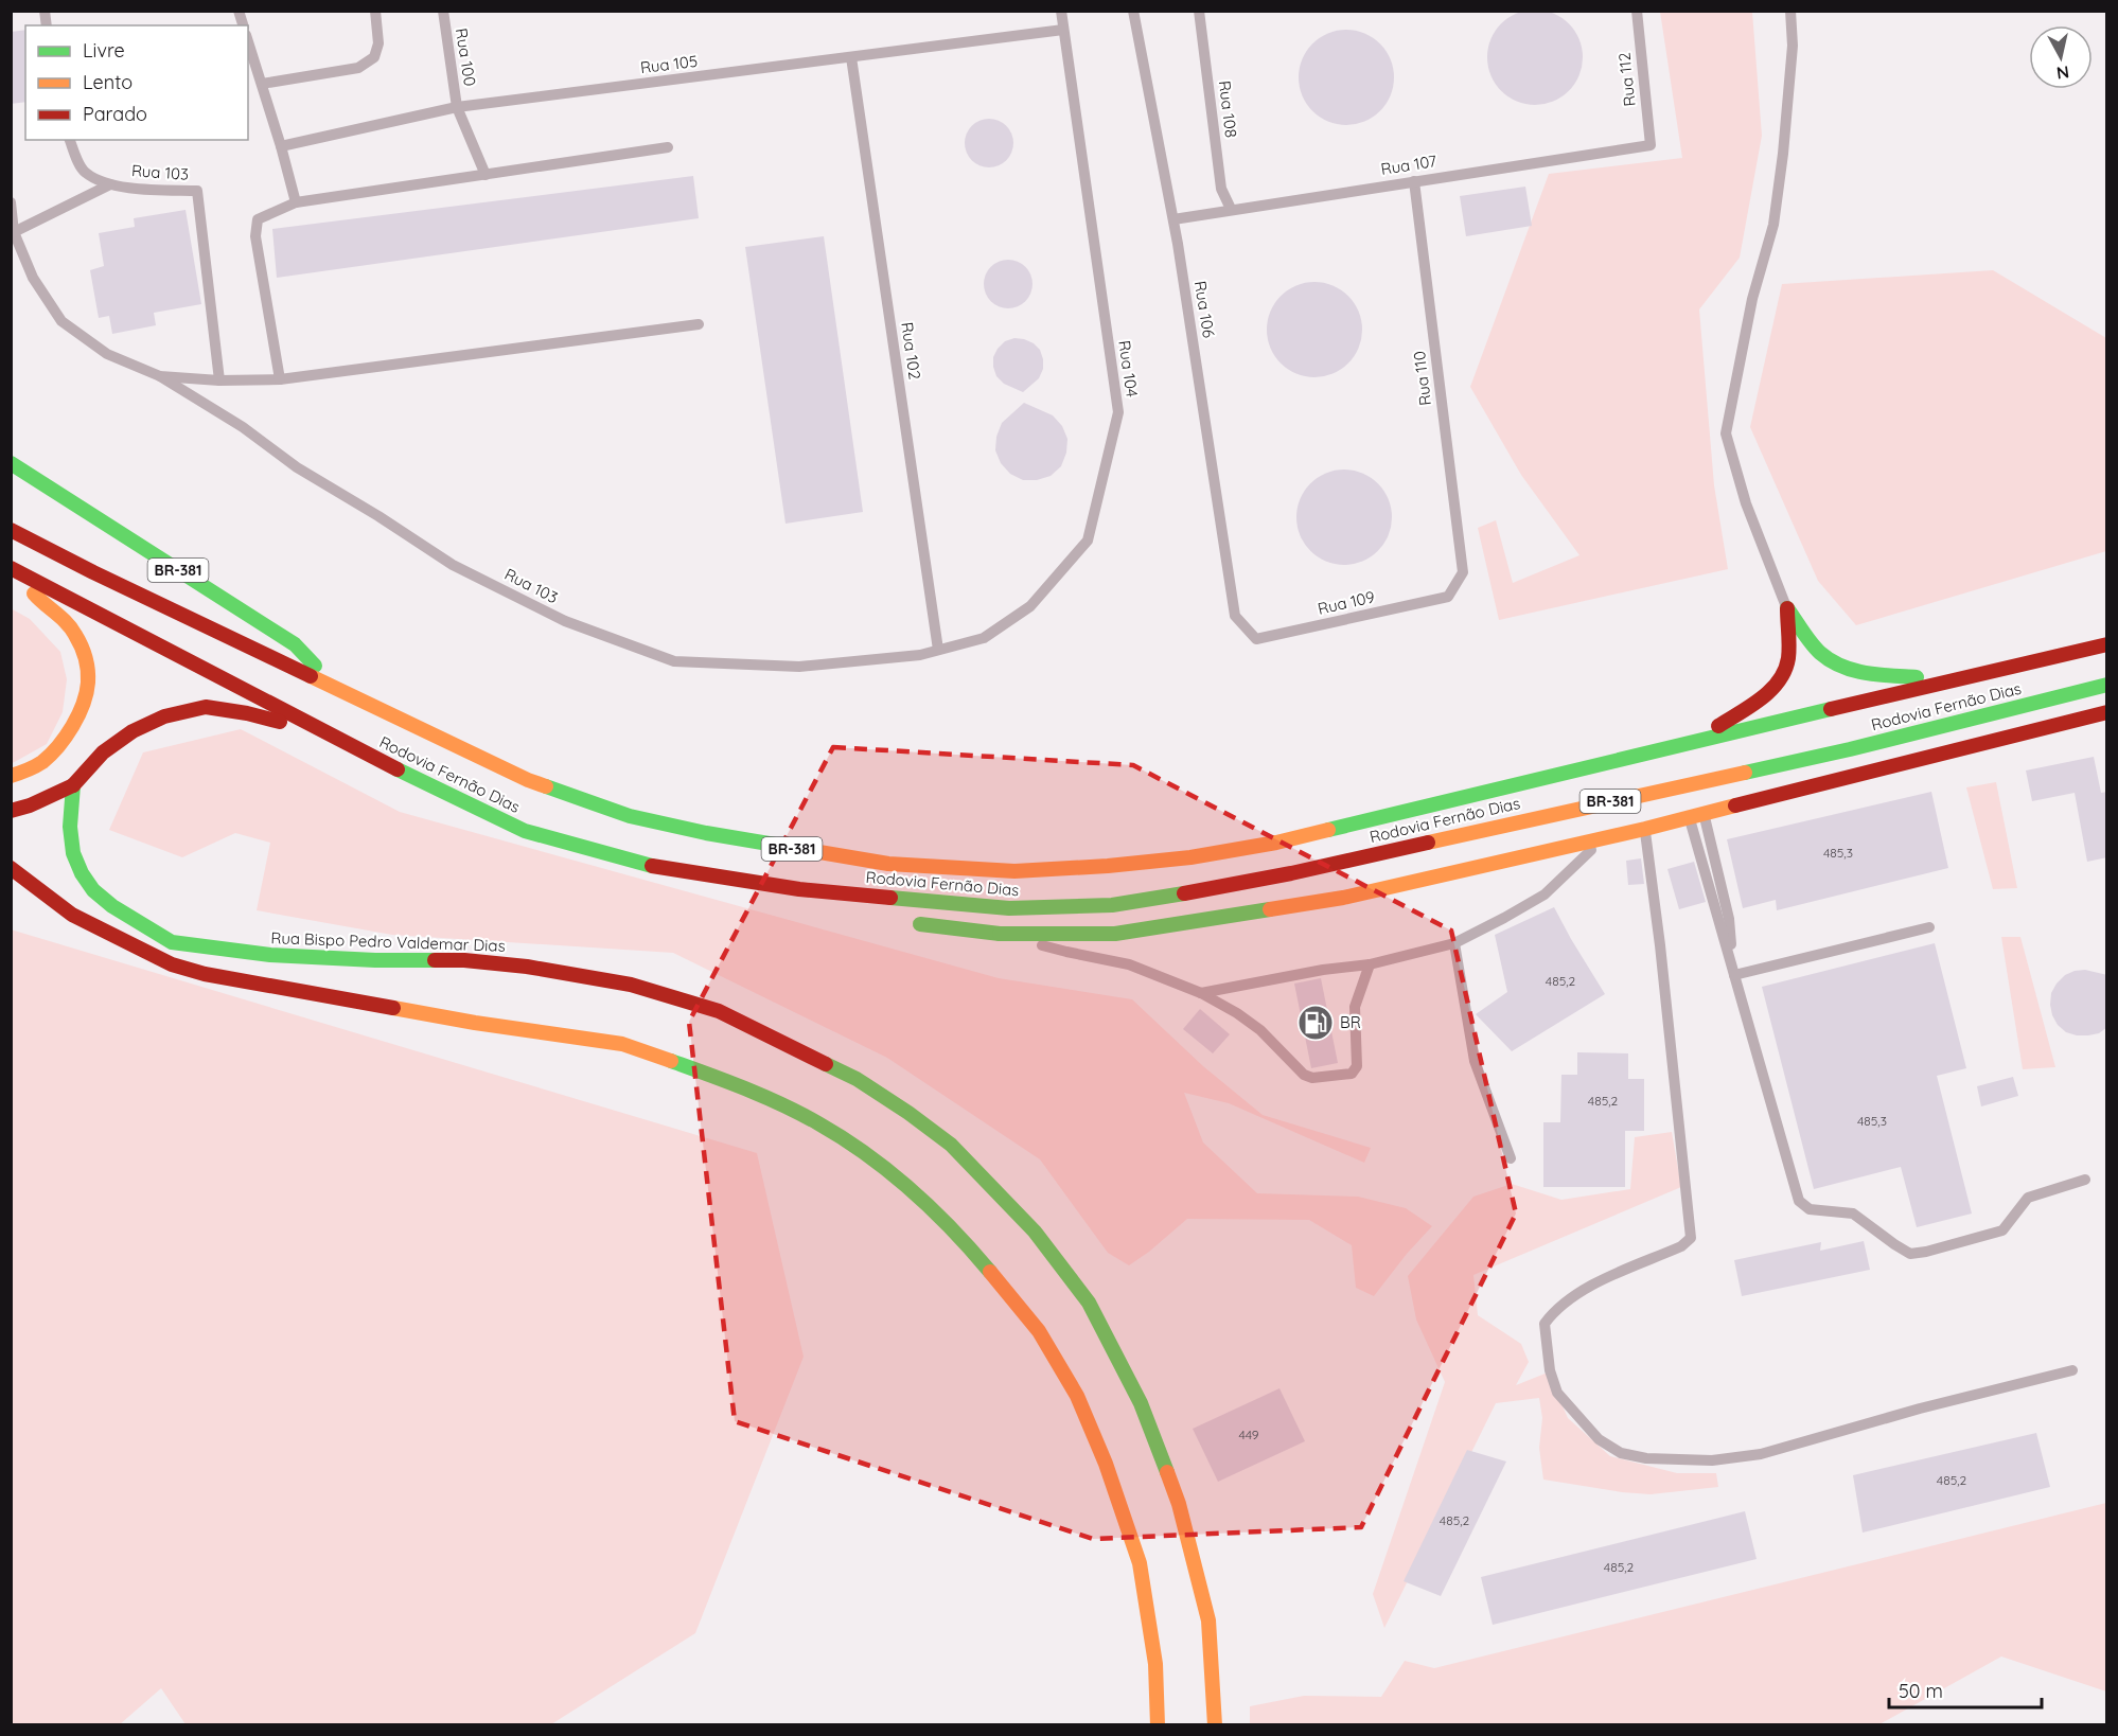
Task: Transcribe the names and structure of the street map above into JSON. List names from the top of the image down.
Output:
{
  "streets": {
    "main road": ["BR-381", "Rodovia Fernão Dias", "Rua Bispo Pedro Valdemar Dias"],
    "lane": [
      "Rua 100",
      "Rua 105",
      "Rua 112",
      "Rua 108",
      "Rua 107",
      "Rua 103",
      "Rua 106",
      "Rua 102",
      "Rua 104",
      "Rua 110",
      "Rua 109"
    ]
  },
  "crossings": [
    ["Rua 100", "Rua 105"],
    ["Rua 105", "Rua 102"],
    ["Rua 105", "Rua 104"],
    ["Rua 112", "Rua 107"],
    ["Rua 108", "Rua 107"],
    ["Rua 107", "Rua 106"],
    ["Rua 107", "Rua 110"],
    ["Rua 103", "Rua 102"],
    ["Rua 103", "Rua 104"],
    ["Rua 106", "Rua 109"],
    ["Rua 102", "Rua 104"],
    ["Rua 110", "Rua 109"],
    ["BR-381", "Rodovia Fernão Dias"],
    ["BR-381", "Rua Bispo Pedro Valdemar Dias"]
  ],
  "places": {
    "fuel station": ["BR"]
  },
  "house_numbers": [
    "485,3",
    "485,2",
    "485,2",
    "485,3",
    "449",
    "485,2",
    "485,2",
    "485,2"
  ],
  "legend": ["Livre", "Lento", "Parado"],
  "scale_bar": "50 m",
  "north": "bottom"
}
